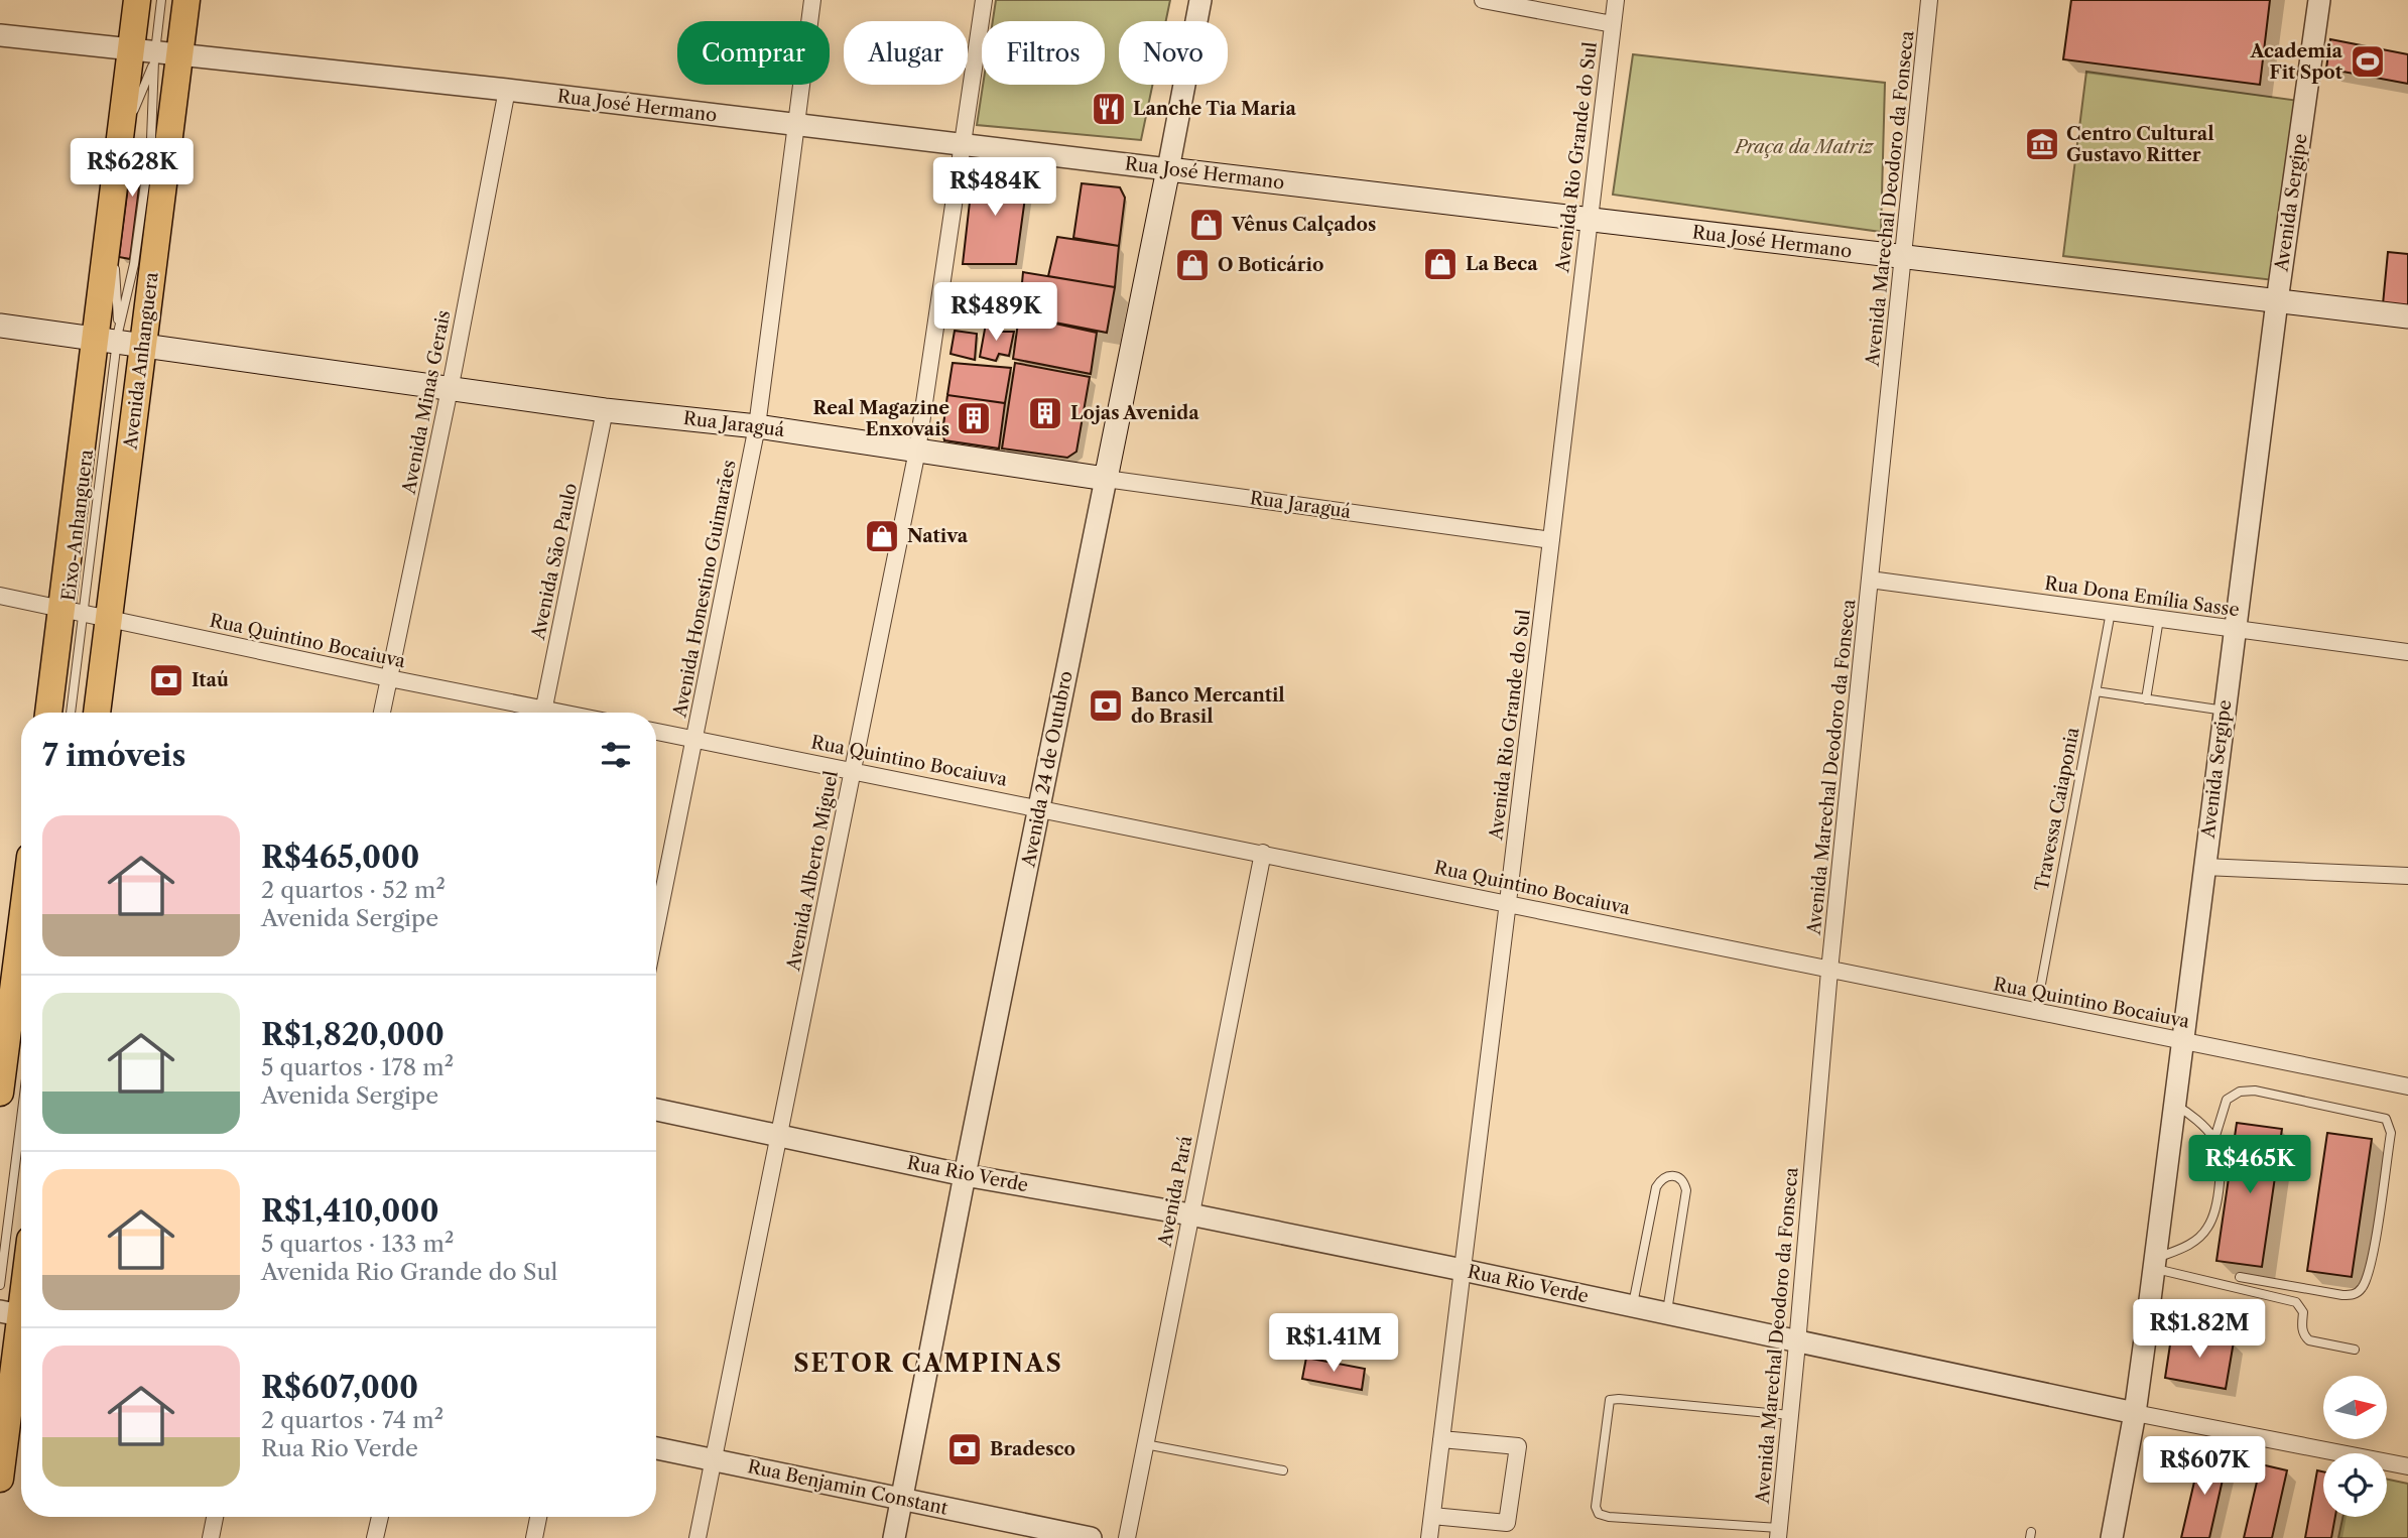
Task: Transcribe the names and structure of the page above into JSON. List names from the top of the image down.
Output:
{
  "streets": {
    "main road": [
      "Rua José Hermano",
      "Avenida Anhanguera",
      "Rua Jaraguá",
      "Avenida 24 de Outubro"
    ],
    "street": [
      "Avenida Rio Grande do Sul",
      "Avenida Marechal Deodoro da Fonseca",
      "Avenida Sergipe",
      "Avenida Minas Gerais",
      "Avenida São Paulo",
      "Avenida Honestino Guimarães",
      "Rua Dona Emília Sasse",
      "Rua Quintino Bocaiuva",
      "Avenida Alberto Miguel",
      "Rua Rio Verde",
      "Avenida Pará",
      "Rua Benjamin Constant"
    ],
    "lane": ["Eixo-Anhanguera", "Travessa Caiaponia"]
  },
  "crossings": [
    ["Rua José Hermano", "Avenida Rio Grande do Sul"],
    ["Rua José Hermano", "Avenida Marechal Deodoro da Fonseca"],
    ["Rua José Hermano", "Avenida Sergipe"],
    ["Rua José Hermano", "Avenida Anhanguera"],
    ["Rua José Hermano", "Avenida Minas Gerais"],
    ["Rua José Hermano", "Avenida Honestino Guimarães"],
    ["Rua José Hermano", "Avenida 24 de Outubro"],
    ["Rua José Hermano", "Avenida Alberto Miguel"],
    ["Avenida Rio Grande do Sul", "Rua Jaraguá"],
    ["Avenida Rio Grande do Sul", "Rua Quintino Bocaiuva"],
    ["Avenida Rio Grande do Sul", "Rua Rio Verde"],
    ["Avenida Marechal Deodoro da Fonseca", "Rua Dona Emília Sasse"],
    ["Avenida Marechal Deodoro da Fonseca", "Rua Quintino Bocaiuva"],
    ["Avenida Marechal Deodoro da Fonseca", "Rua Rio Verde"],
    ["Avenida Sergipe", "Rua Dona Emília Sasse"],
    ["Avenida Sergipe", "Rua Quintino Bocaiuva"],
    ["Avenida Sergipe", "Rua Rio Verde"],
    ["Avenida Anhanguera", "Rua Jaraguá"],
    ["Avenida Anhanguera", "Eixo-Anhanguera"],
    ["Avenida Anhanguera", "Rua Quintino Bocaiuva"],
    ["Avenida Minas Gerais", "Rua Jaraguá"],
    ["Avenida Minas Gerais", "Rua Quintino Bocaiuva"],
    ["Rua Jaraguá", "Avenida São Paulo"],
    ["Rua Jaraguá", "Avenida Honestino Guimarães"],
    ["Rua Jaraguá", "Avenida 24 de Outubro"],
    ["Rua Jaraguá", "Avenida Alberto Miguel"],
    ["Eixo-Anhanguera", "Rua Quintino Bocaiuva"],
    ["Avenida Honestino Guimarães", "Rua Quintino Bocaiuva"],
    ["Rua Dona Emília Sasse", "Travessa Caiaponia"],
    ["Rua Quintino Bocaiuva", "Avenida 24 de Outubro"],
    ["Rua Quintino Bocaiuva", "Travessa Caiaponia"],
    ["Rua Quintino Bocaiuva", "Avenida Alberto Miguel"],
    ["Rua Quintino Bocaiuva", "Avenida Pará"],
    ["Avenida 24 de Outubro", "Rua Rio Verde"],
    ["Avenida 24 de Outubro", "Rua Benjamin Constant"],
    ["Avenida Alberto Miguel", "Rua Rio Verde"],
    ["Avenida Alberto Miguel", "Rua Benjamin Constant"],
    ["Rua Rio Verde", "Avenida Pará"]
  ],
  "districts": ["SETOR CAMPINAS"],
  "parks": ["Praça da Matriz"],
  "places": {
    "sports": ["Academia Fit Spot"],
    "restaurant": ["Lanche Tia Maria"],
    "museum": ["Centro Cultural Gustavo Ritter"],
    "shop": [
      "Vênus Calçados",
      "La Beca",
      "O Boticário",
      "Nativa"
    ],
    "building": ["Lojas Avenida", "Real Magazine Enxovais"],
    "bank": ["Itaú", "Banco Mercantil do Brasil", "Bradesco"]
  },
  "north": "right",
  "page": {
    "chip": [
      "Comprar",
      "Alugar",
      "Filtros",
      "Novo"
    ],
    "price": [
      "R$628K",
      "R$484K",
      "R$489K",
      "R$465K",
      "R$1.82M",
      "R$1.41M",
      "R$607K"
    ],
    "heading": "7 imóveis",
    "list": [
      {
        "name": "R$465,000",
        "note": "2 quartos · 52 m² · Avenida Sergipe"
      },
      {
        "name": "R$1,820,000",
        "note": "5 quartos · 178 m² · Avenida Sergipe"
      },
      {
        "name": "R$1,410,000",
        "note": "5 quartos · 133 m² · Avenida Rio Grande do Sul"
      },
      {
        "name": "R$607,000",
        "note": "2 quartos · 74 m² · Rua Rio Verde"
      }
    ]
  }
}
